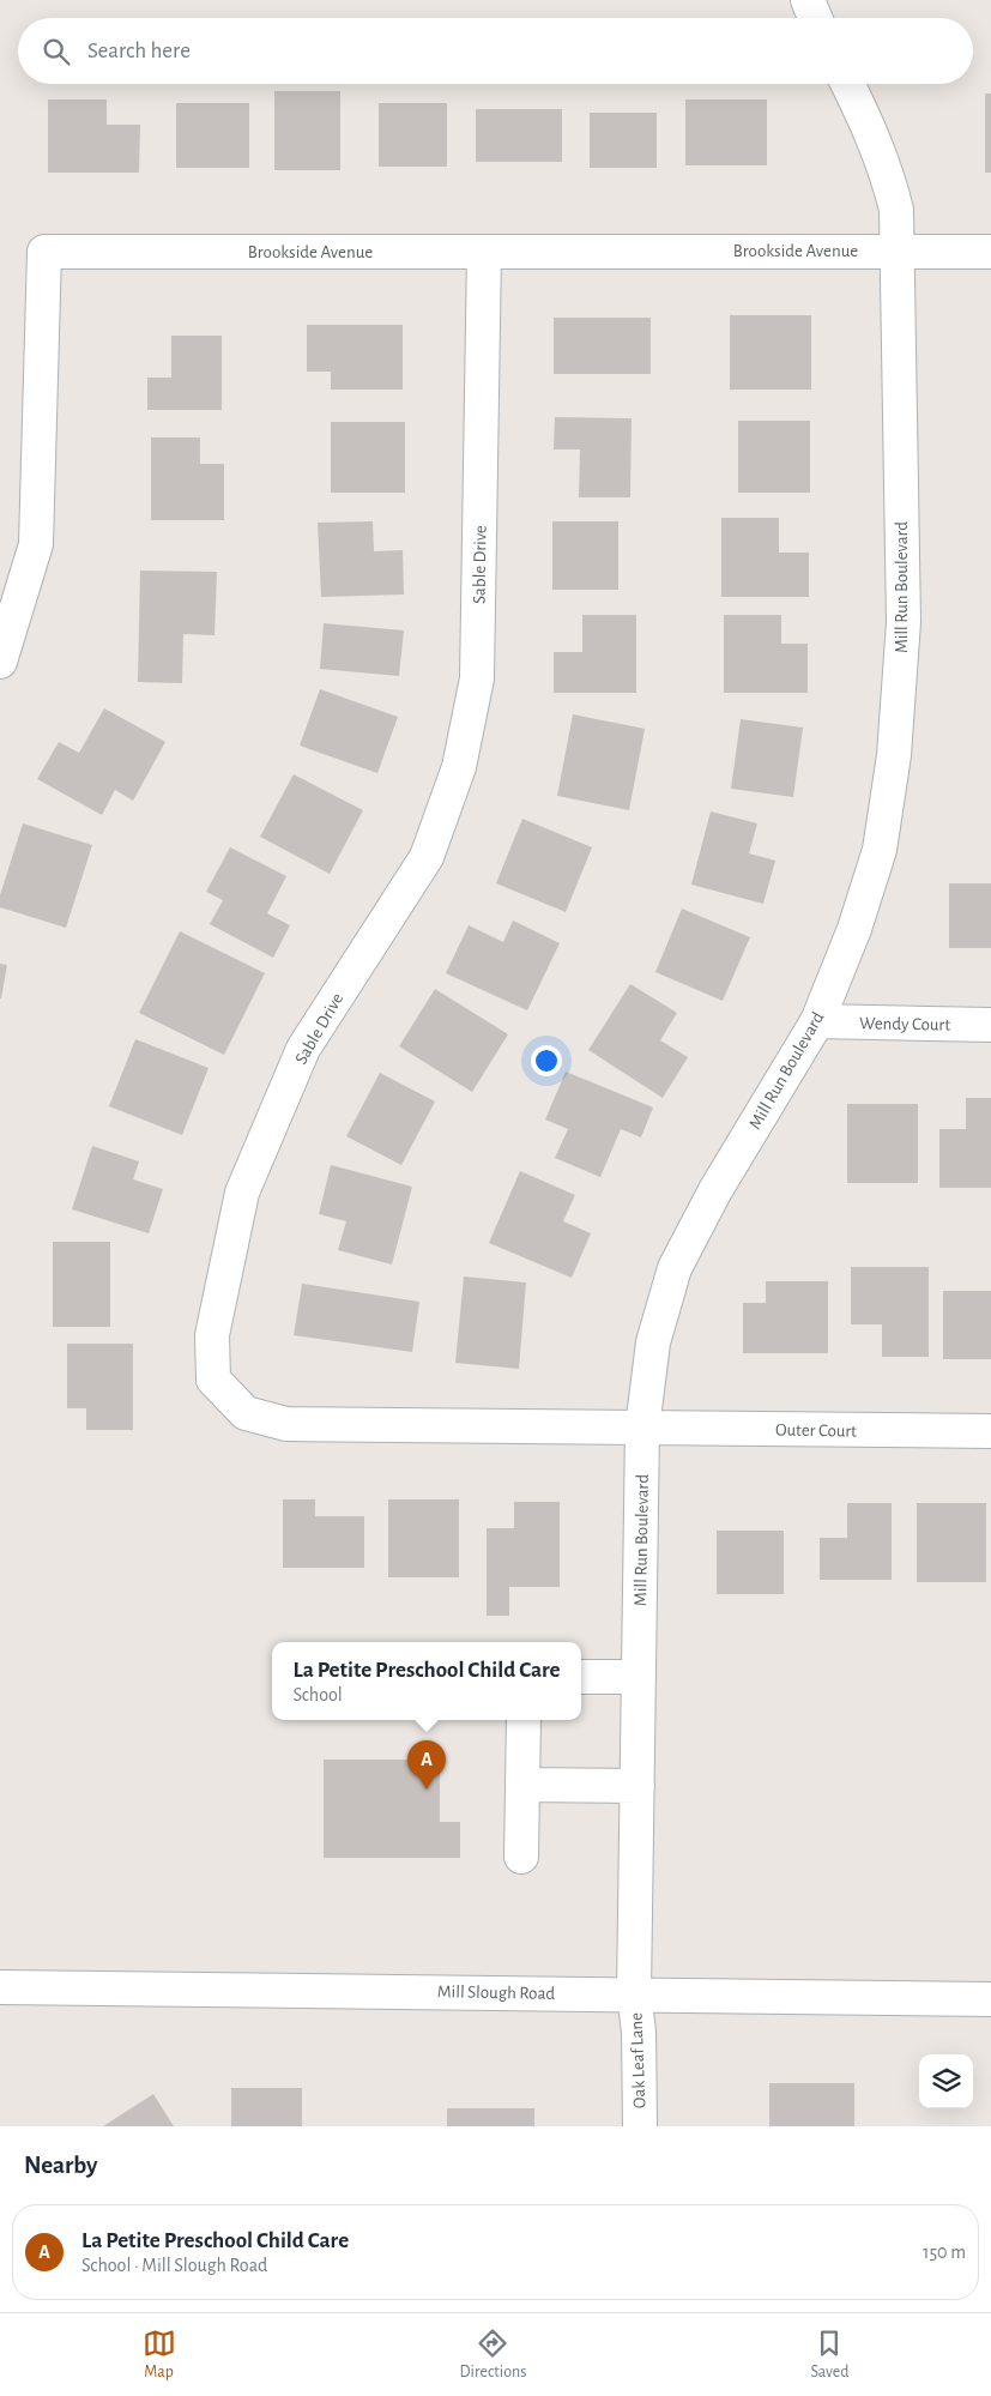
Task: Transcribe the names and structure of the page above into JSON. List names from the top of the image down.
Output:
{
  "streets": {
    "street": [
      "Brookside Avenue",
      "Sable Drive",
      "Mill Run Boulevard",
      "Wendy Court",
      "Outer Court",
      "Mill Slough Road",
      "Oak Leaf Lane"
    ]
  },
  "crossings": [
    ["Brookside Avenue", "Sable Drive"],
    ["Brookside Avenue", "Mill Run Boulevard"],
    ["Sable Drive", "Mill Run Boulevard"],
    ["Sable Drive", "Outer Court"],
    ["Mill Run Boulevard", "Wendy Court"],
    ["Mill Run Boulevard", "Outer Court"],
    ["Mill Run Boulevard", "Mill Slough Road"],
    ["Mill Run Boulevard", "Oak Leaf Lane"],
    ["Mill Slough Road", "Oak Leaf Lane"]
  ],
  "page": {
    "search": "Search here",
    "popup": ["La Petite Preschool Child Care", "School"],
    "pins": "A",
    "heading": "Nearby",
    "list": [
      {
        "mark": "A",
        "name": "La Petite Preschool Child Care",
        "note": "School · Mill Slough Road",
        "value": "150 m"
      }
    ],
    "nav": ["Map", "Directions", "Saved"]
  }
}
